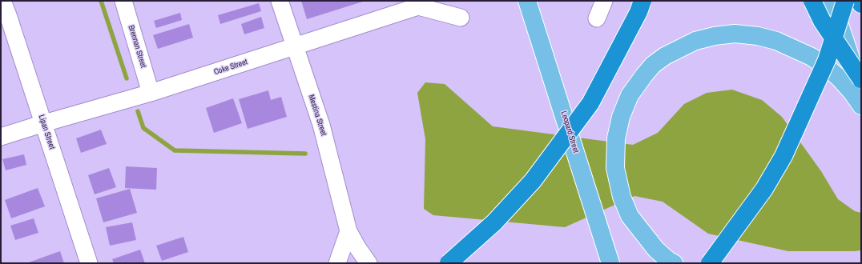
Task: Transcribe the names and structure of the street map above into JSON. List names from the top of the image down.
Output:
{
  "streets": {
    "main road": ["Leopard Street"],
    "street": [
      "Brennan Street",
      "Coke Street",
      "Mestina Street",
      "Lipan Street"
    ]
  },
  "crossings": [
    ["Brennan Street", "Coke Street"],
    ["Coke Street", "Mestina Street"],
    ["Coke Street", "Lipan Street"]
  ]
}
